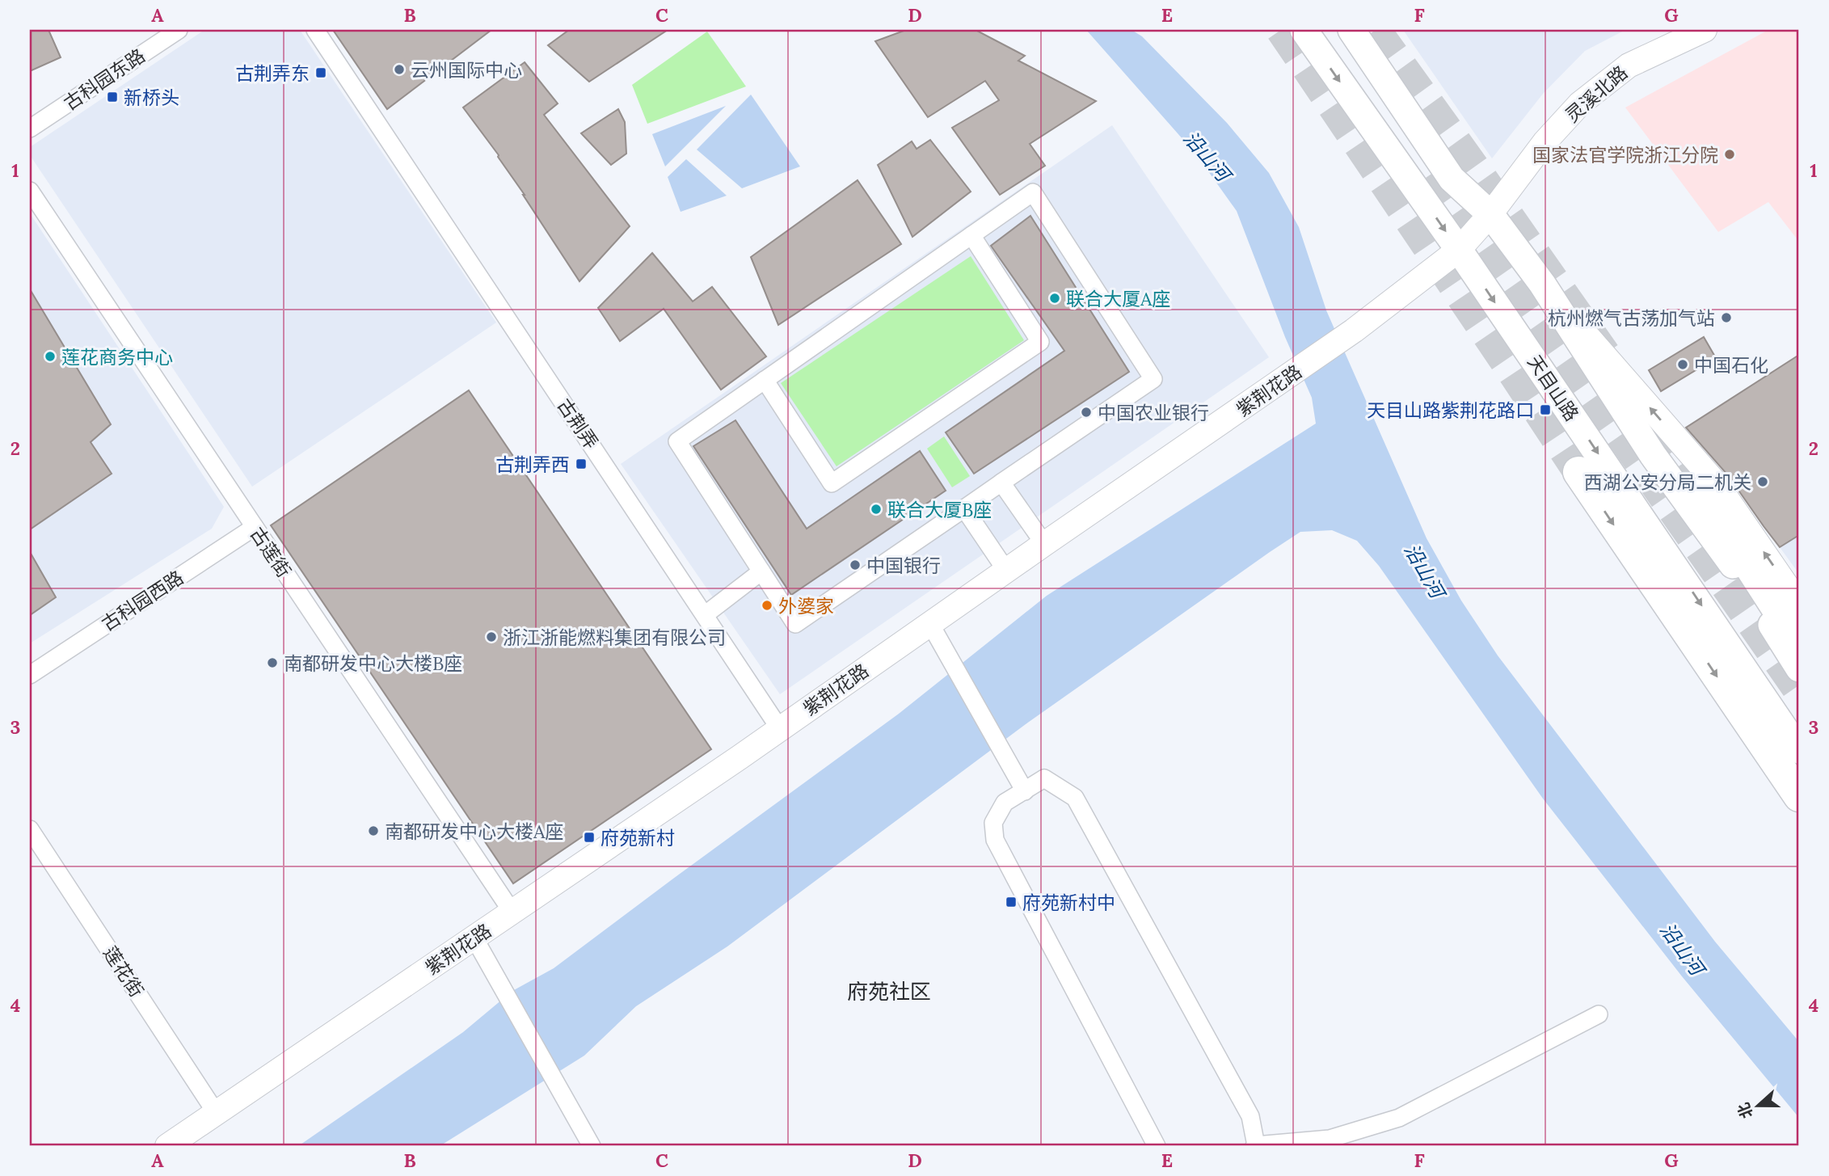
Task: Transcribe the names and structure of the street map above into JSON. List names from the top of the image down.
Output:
{
  "streets": {
    "main road": ["天目山路"],
    "street": [
      "古科园东路",
      "灵溪北路",
      "紫荆花路",
      "古荆弄",
      "古莲街",
      "古科园西路",
      "莲花街"
    ]
  },
  "crossings": [
    ["灵溪北路", "紫荆花路"],
    ["天目山路", "紫荆花路"],
    ["紫荆花路", "古荆弄"],
    ["紫荆花路", "古莲街"],
    ["紫荆花路", "莲花街"],
    ["古莲街", "古科园西路"]
  ],
  "districts": ["府苑社区"],
  "water": ["沿山河"],
  "places": {
    "other": [
      "云州国际中心",
      "国家法官学院浙江分院",
      "联合大厦A座",
      "杭州燃气古荡加气站",
      "莲花商务中心",
      "中国石化",
      "中国农业银行",
      "西湖公安分局二机关",
      "联合大厦B座",
      "中国银行",
      "外婆家",
      "浙江浙能燃料集团有限公司",
      "南都研发中心大楼B座",
      "南都研发中心大楼A座"
    ],
    "transit": [
      "古荆弄东",
      "新桥头",
      "天目山路紫荆花路口",
      "古荆弄西",
      "府苑新村",
      "府苑新村中"
    ]
  },
  "north": "left",
  "grid": {
    "columns": [
      "A",
      "B",
      "C",
      "D",
      "E",
      "F",
      "G"
    ],
    "rows": [
      "1",
      "2",
      "3",
      "4"
    ]
  }
}
